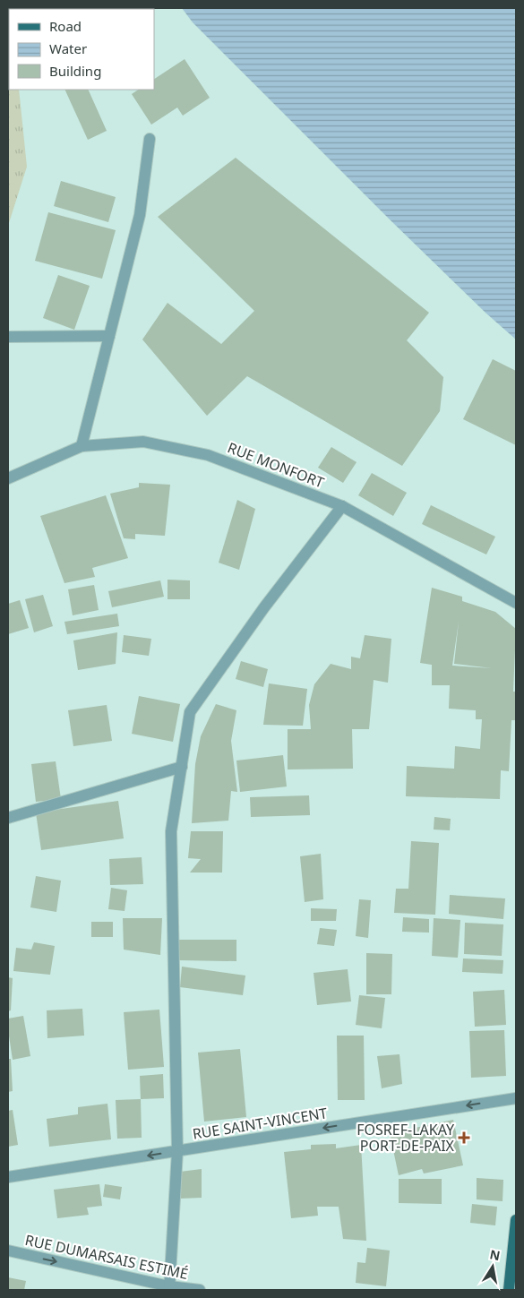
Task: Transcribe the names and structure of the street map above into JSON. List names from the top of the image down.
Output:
{
  "streets": {
    "street": ["RUE MONFORT", "RUE SAINT-VINCENT", "RUE DUMARSAIS ESTIMÉ"]
  },
  "one_way": ["RUE SAINT-VINCENT", "RUE DUMARSAIS ESTIMÉ"],
  "places": {
    "health": ["FOSREF-LAKAY PORT-DE-PAIX"]
  },
  "legend": ["Road", "Water", "Building"],
  "north": "top"
}
